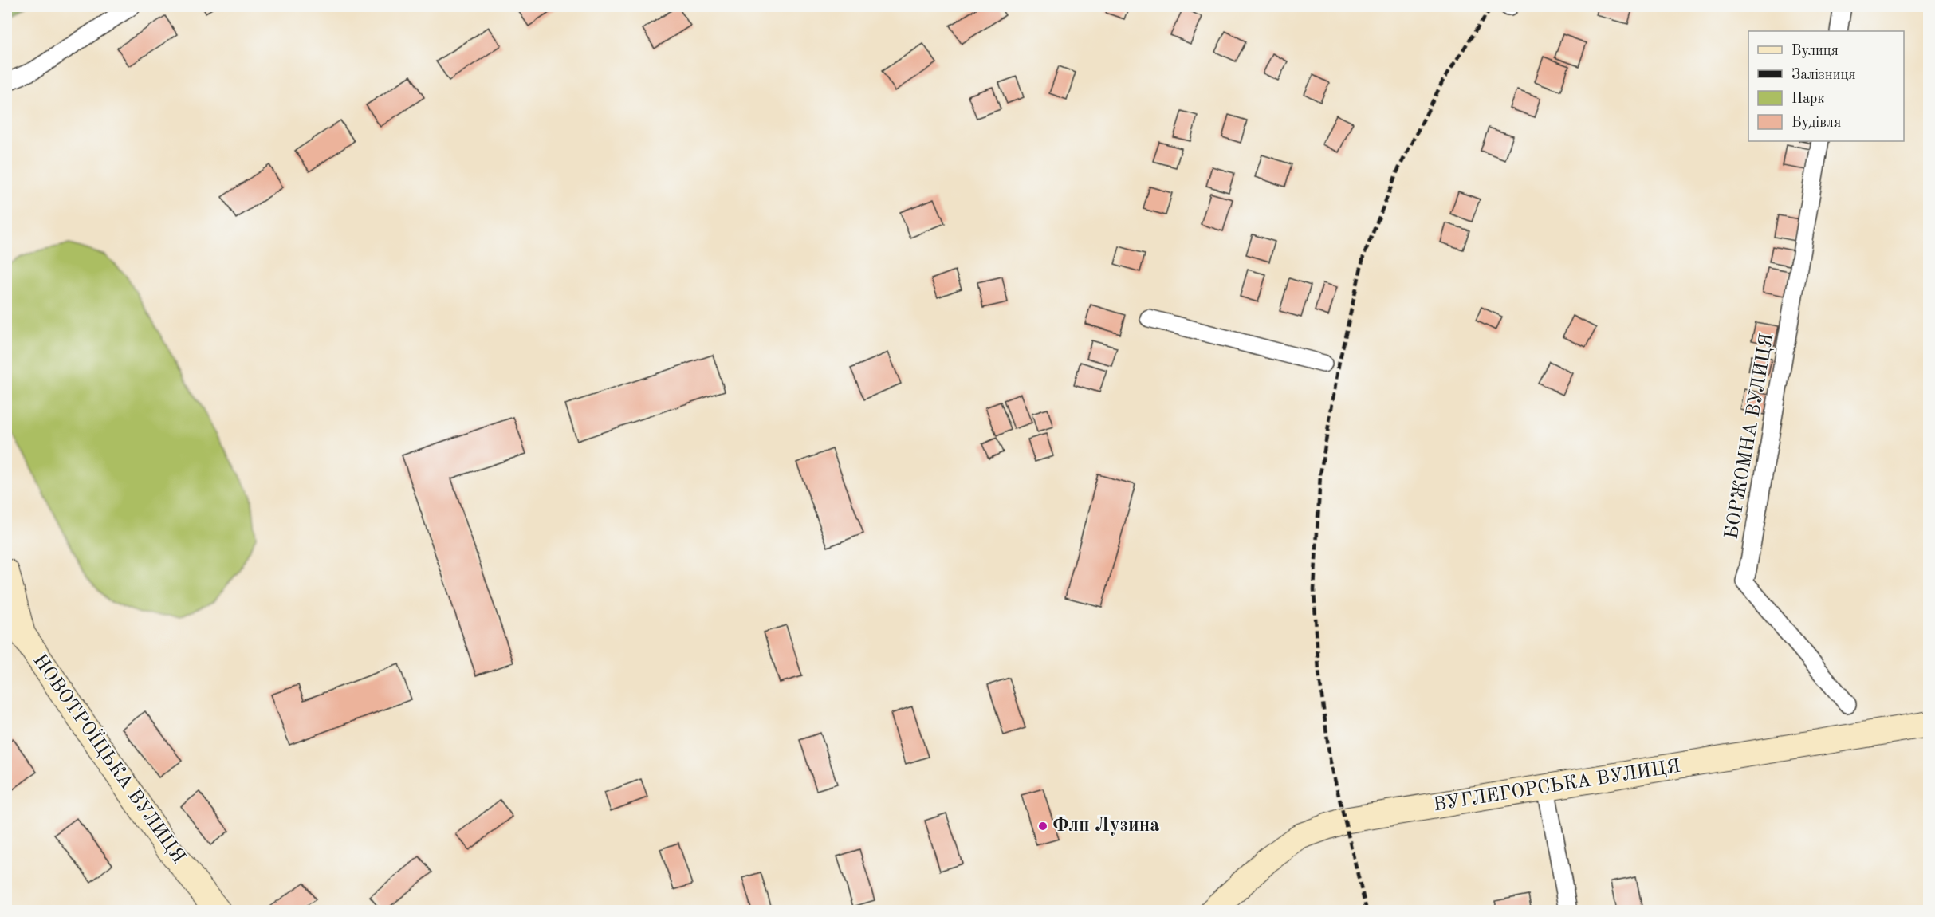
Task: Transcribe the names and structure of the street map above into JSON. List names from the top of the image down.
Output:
{
  "streets": {
    "main road": ["НОВОТРОЇЦЬКА ВУЛИЦЯ", "ВУГЛЕГОРСЬКА ВУЛИЦЯ"],
    "street": ["БОРЖОМНА ВУЛИЦЯ"]
  },
  "places": ["Флп Лузина"],
  "legend": [
    "Вулиця",
    "Залізниця",
    "Парк",
    "Будівля"
  ]
}
